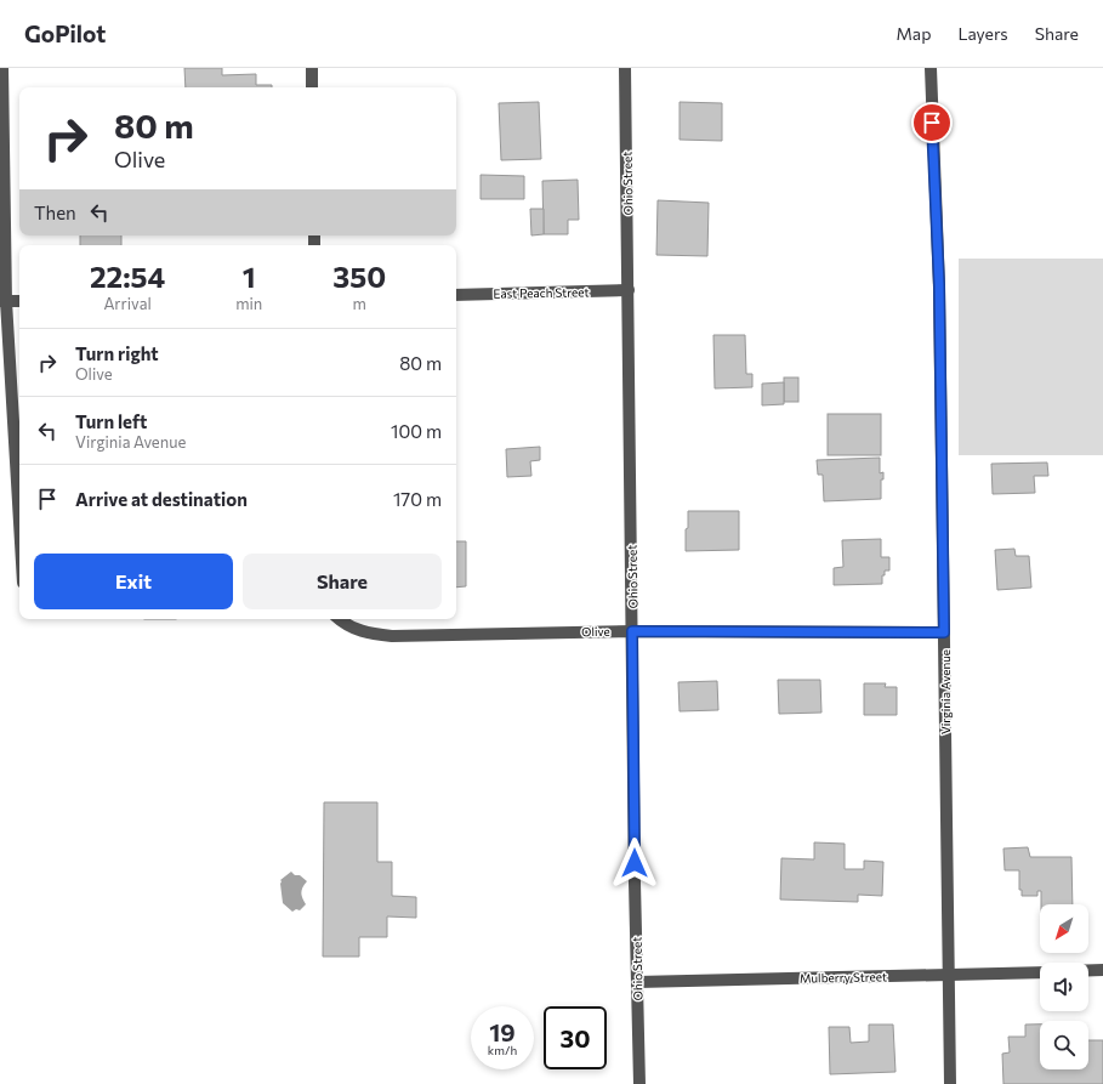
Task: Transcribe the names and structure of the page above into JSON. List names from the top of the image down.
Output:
{
  "streets": {
    "street": [
      "Ohio Street",
      "East Peach Street",
      "Olive",
      "Virginia Avenue",
      "Mulberry Street"
    ]
  },
  "crossings": [
    ["Ohio Street", "East Peach Street"],
    ["Ohio Street", "Olive"],
    ["Ohio Street", "Mulberry Street"],
    ["Olive", "Virginia Avenue"],
    ["Virginia Avenue", "Mulberry Street"]
  ],
  "north": "bottom left",
  "page": {
    "header": "GoPilot",
    "nav": ["Map", "Layers", "Share"],
    "turn": ["80 m", "Olive"],
    "then": "Then",
    "eta": [
      "22:54",
      "Arrival",
      "1",
      "min",
      "350",
      "m"
    ],
    "list": [
      {
        "name": "Turn right",
        "note": "Olive",
        "value": "80 m"
      },
      {
        "name": "Turn left",
        "note": "Virginia Avenue",
        "value": "100 m"
      },
      {
        "name": "Arrive at destination",
        "value": "170 m"
      }
    ],
    "buttons": ["Exit", "Share"],
    "speed": "19 km/h",
    "limit": "30"
  }
}
